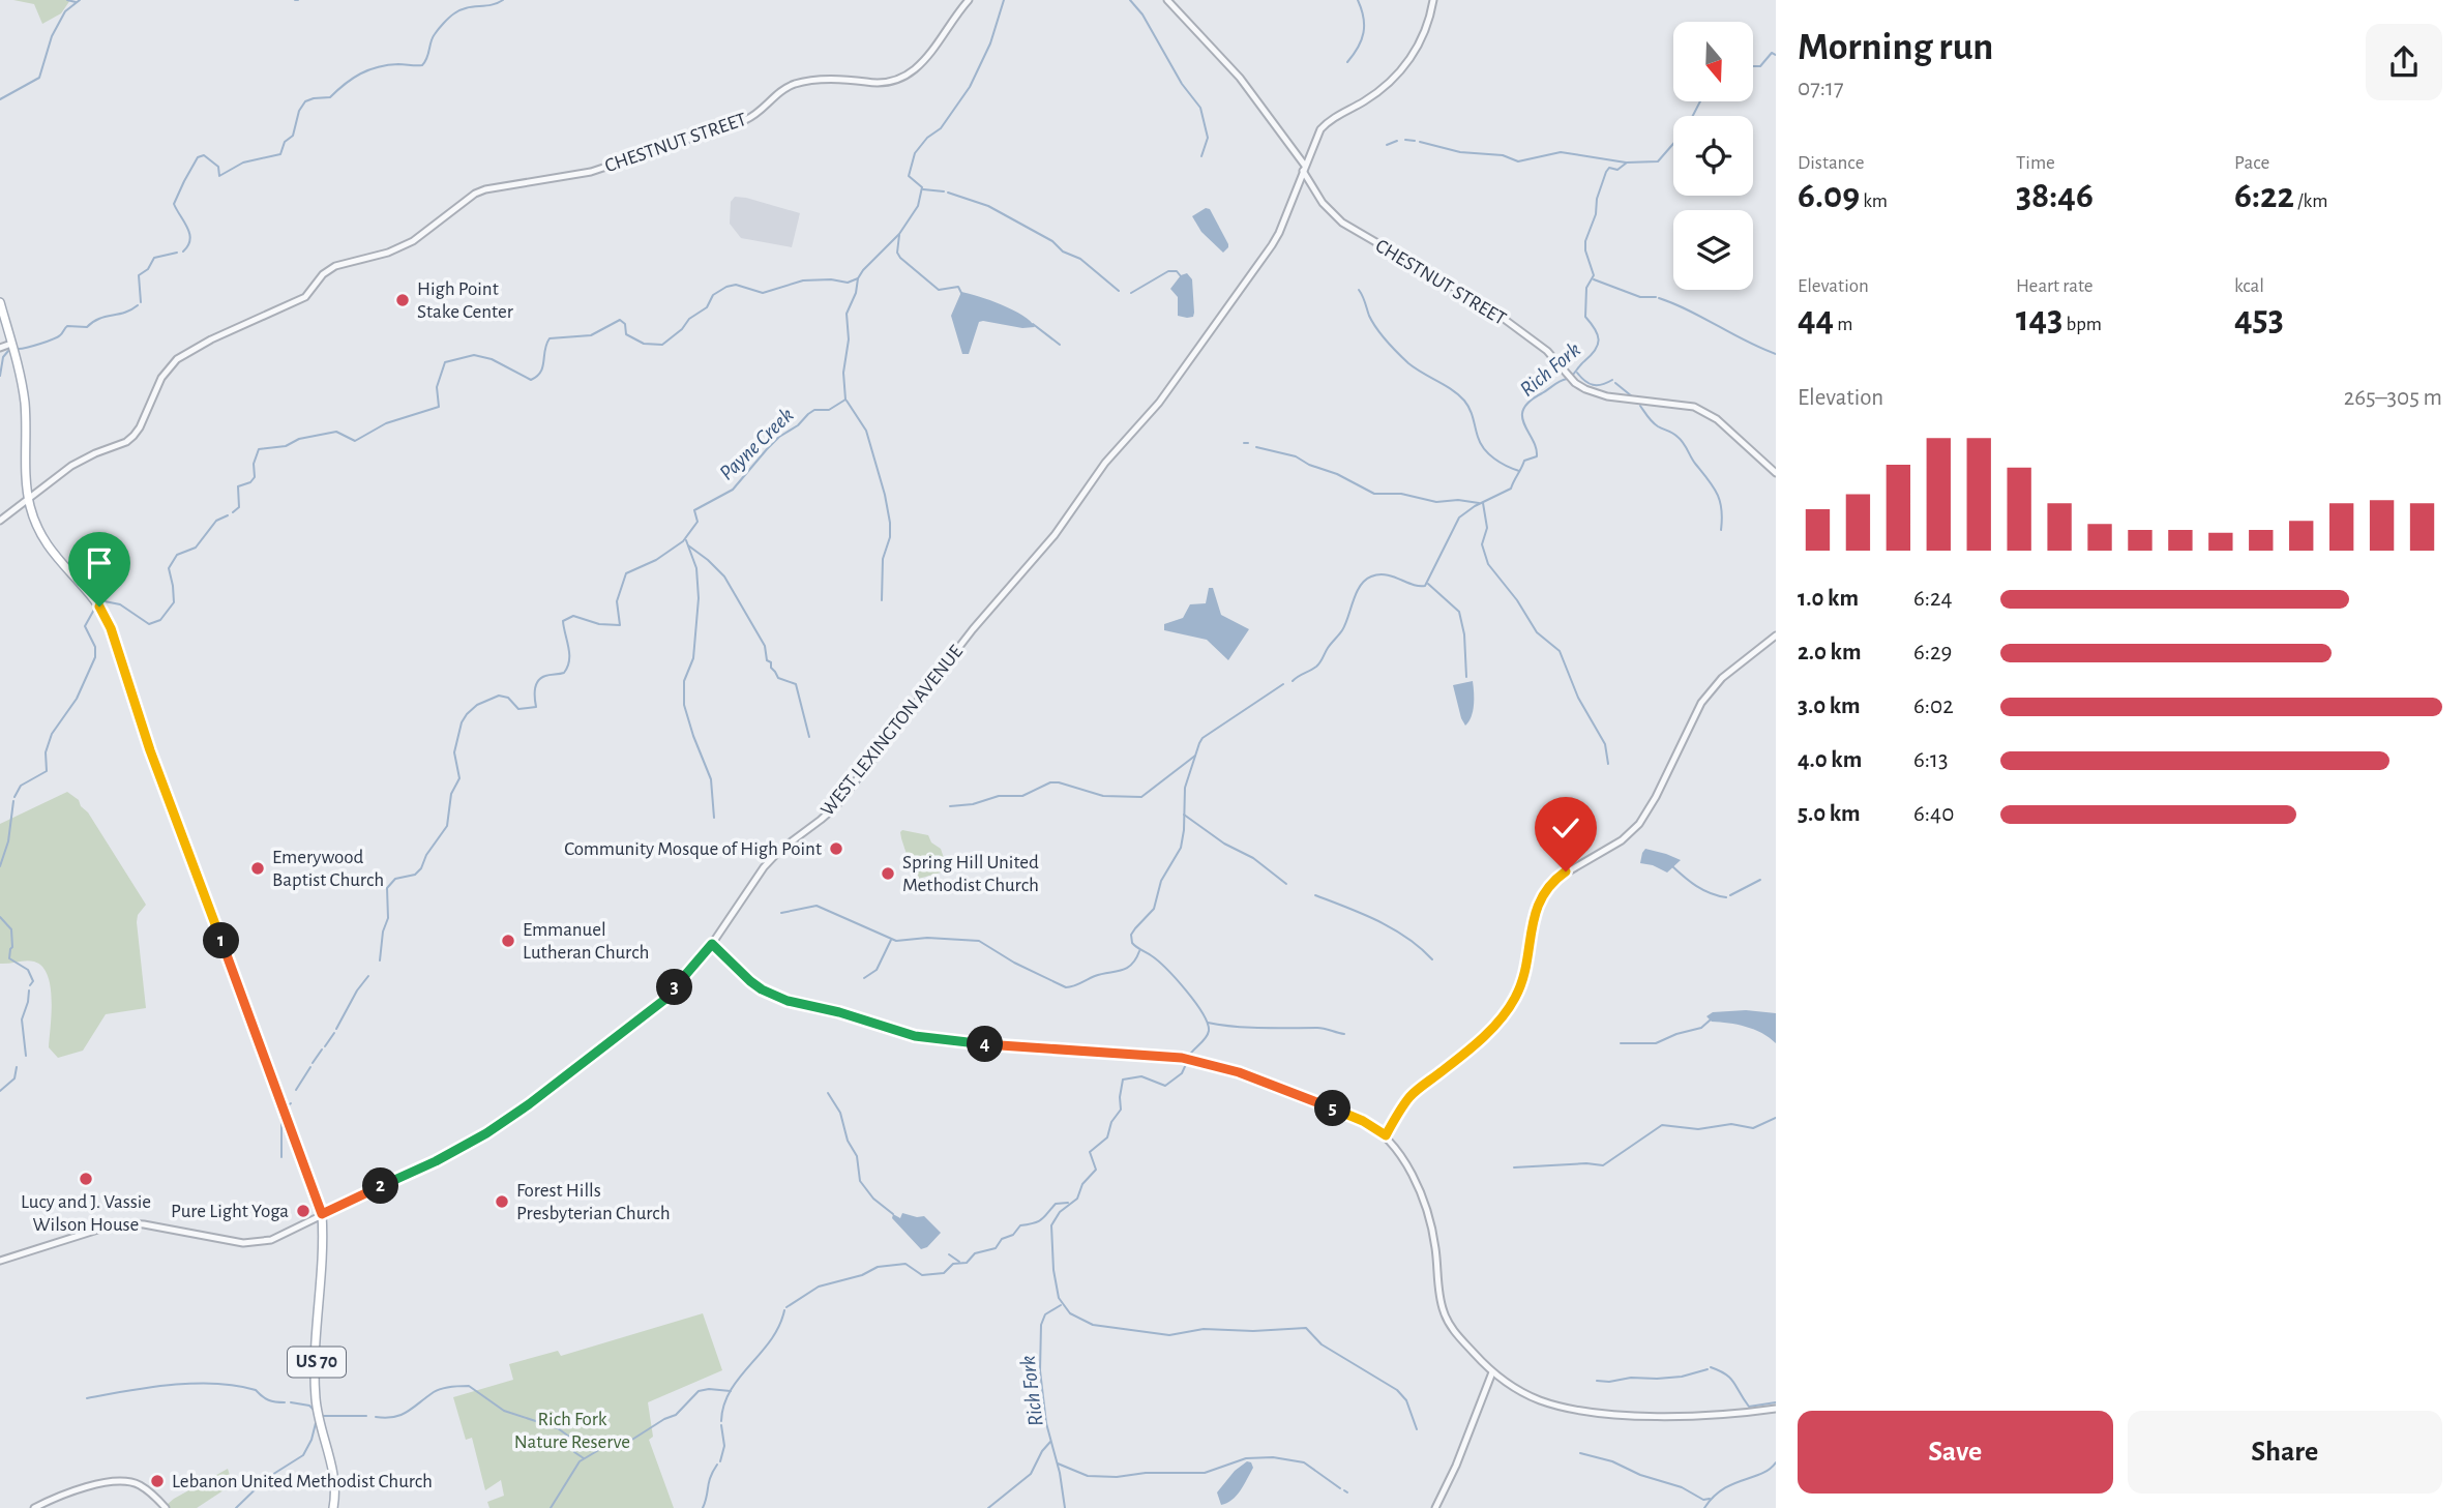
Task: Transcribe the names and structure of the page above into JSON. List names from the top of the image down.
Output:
{
  "streets": {
    "main road": ["US 70"],
    "street": ["CHESTNUT STREET", "WEST LEXINGTON AVENUE"]
  },
  "crossings": [
    ["CHESTNUT STREET", "WEST LEXINGTON AVENUE"],
    ["CHESTNUT STREET", "US 70"],
    ["WEST LEXINGTON AVENUE", "US 70"]
  ],
  "water": ["Rich Fork", "Payne Creek"],
  "parks": ["Rich Fork Nature Reserve"],
  "places": [
    "High Point Stake Center",
    "Community Mosque of High Point",
    "Emerywood Baptist Church",
    "Spring Hill United Methodist Church",
    "Emmanuel Lutheran Church",
    "Lucy and J. Vassie Wilson House",
    "Forest Hills Presbyterian Church",
    "Pure Light Yoga",
    "Lebanon United Methodist Church"
  ],
  "north": "bottom",
  "page": {
    "heading": ["Morning run", "07:17"],
    "stats": [
      ["Distance", "6.09 km"],
      ["Time", "38:46"],
      ["Pace", "6:22 /km"],
      ["Elevation", "44 m"],
      ["Heart rate", "143 bpm"],
      ["kcal", "453"]
    ],
    "chart": ["Elevation", "265–305 m"],
    "list": [
      {
        "name": "1.0 km",
        "note": "6:24"
      },
      {
        "name": "2.0 km",
        "note": "6:29"
      },
      {
        "name": "3.0 km",
        "note": "6:02"
      },
      {
        "name": "4.0 km",
        "note": "6:13"
      },
      {
        "name": "5.0 km",
        "note": "6:40"
      }
    ],
    "pins": [
      "1",
      "3",
      "4",
      "5",
      "2"
    ],
    "buttons": ["Save", "Share"]
  }
}
